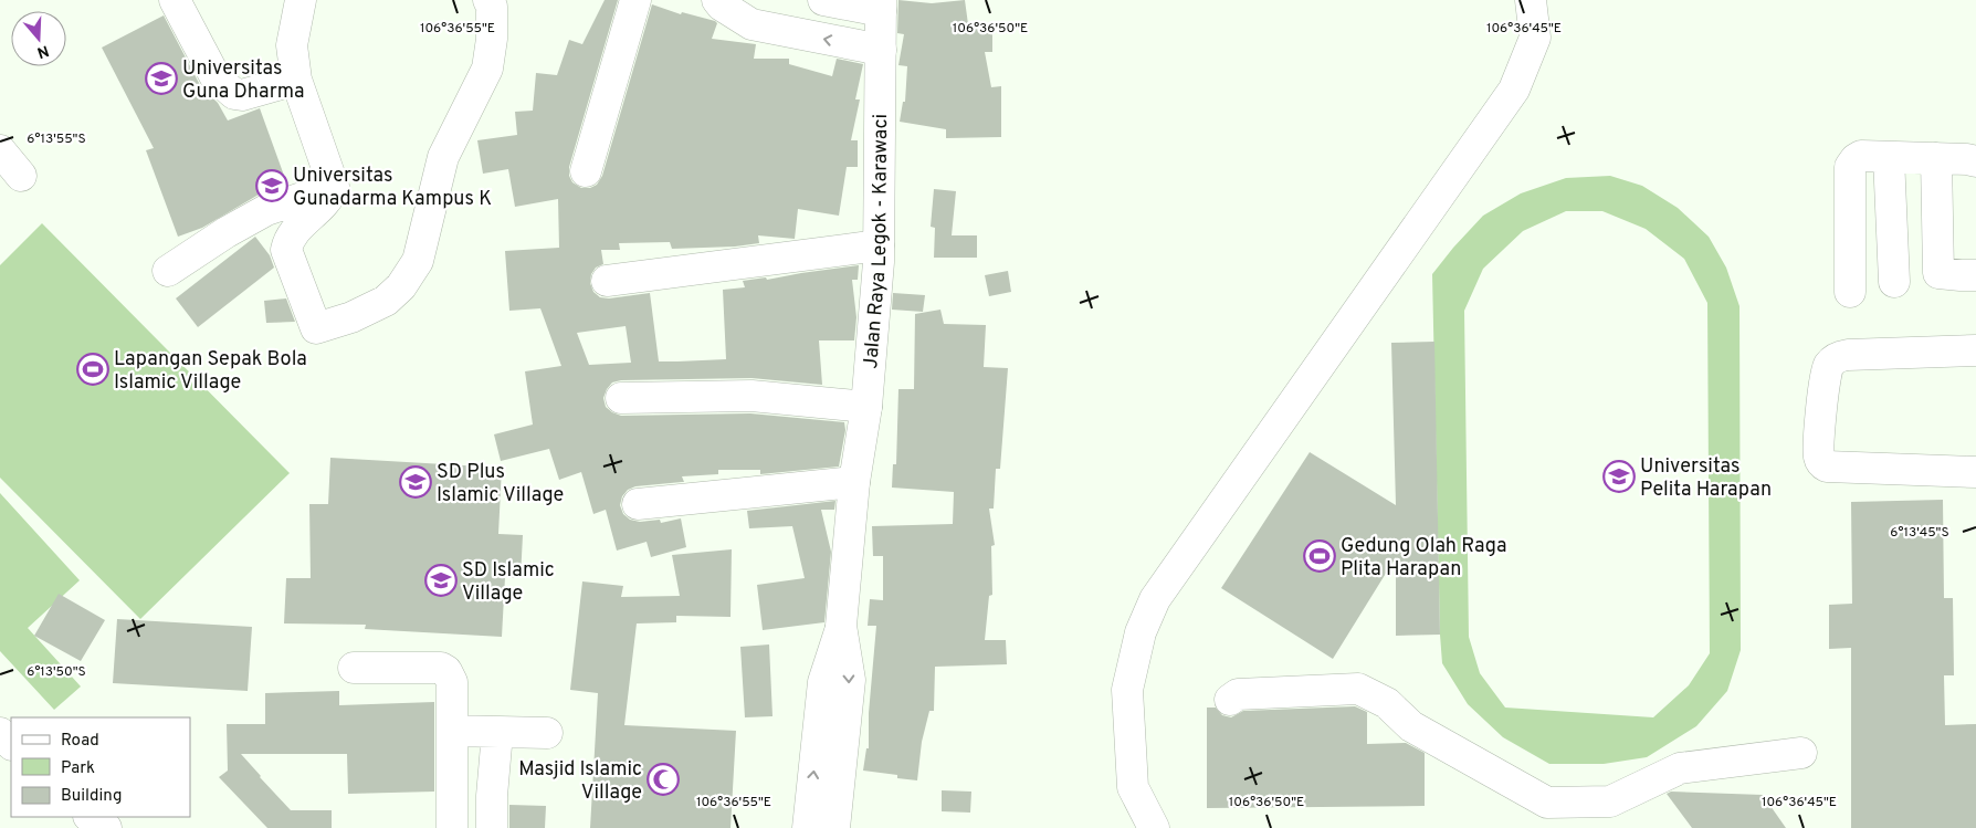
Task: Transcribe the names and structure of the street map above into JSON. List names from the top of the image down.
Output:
{
  "streets": {
    "street": ["Jalan Raya Legok - Karawaci"]
  },
  "places": {
    "school or university": [
      "Universitas Guna Dharma",
      "Universitas Gunadarma Kampus K",
      "Universitas Pelita Harapan",
      "SD Plus Islamic Village",
      "SD Islamic Village"
    ],
    "sports": ["Lapangan Sepak Bola Islamic Village", "Gedung Olah Raga Plita Harapan"],
    "mosque": ["Masjid Islamic Village"]
  },
  "legend": ["Road", "Park", "Building"],
  "north": "bottom",
  "coordinates": [
    "106°36'55\"E",
    "106°36'50\"E",
    "106°36'45\"E",
    "6°13'55\"S",
    "6°13'45\"S",
    "6°13'50\"S"
  ]
}
